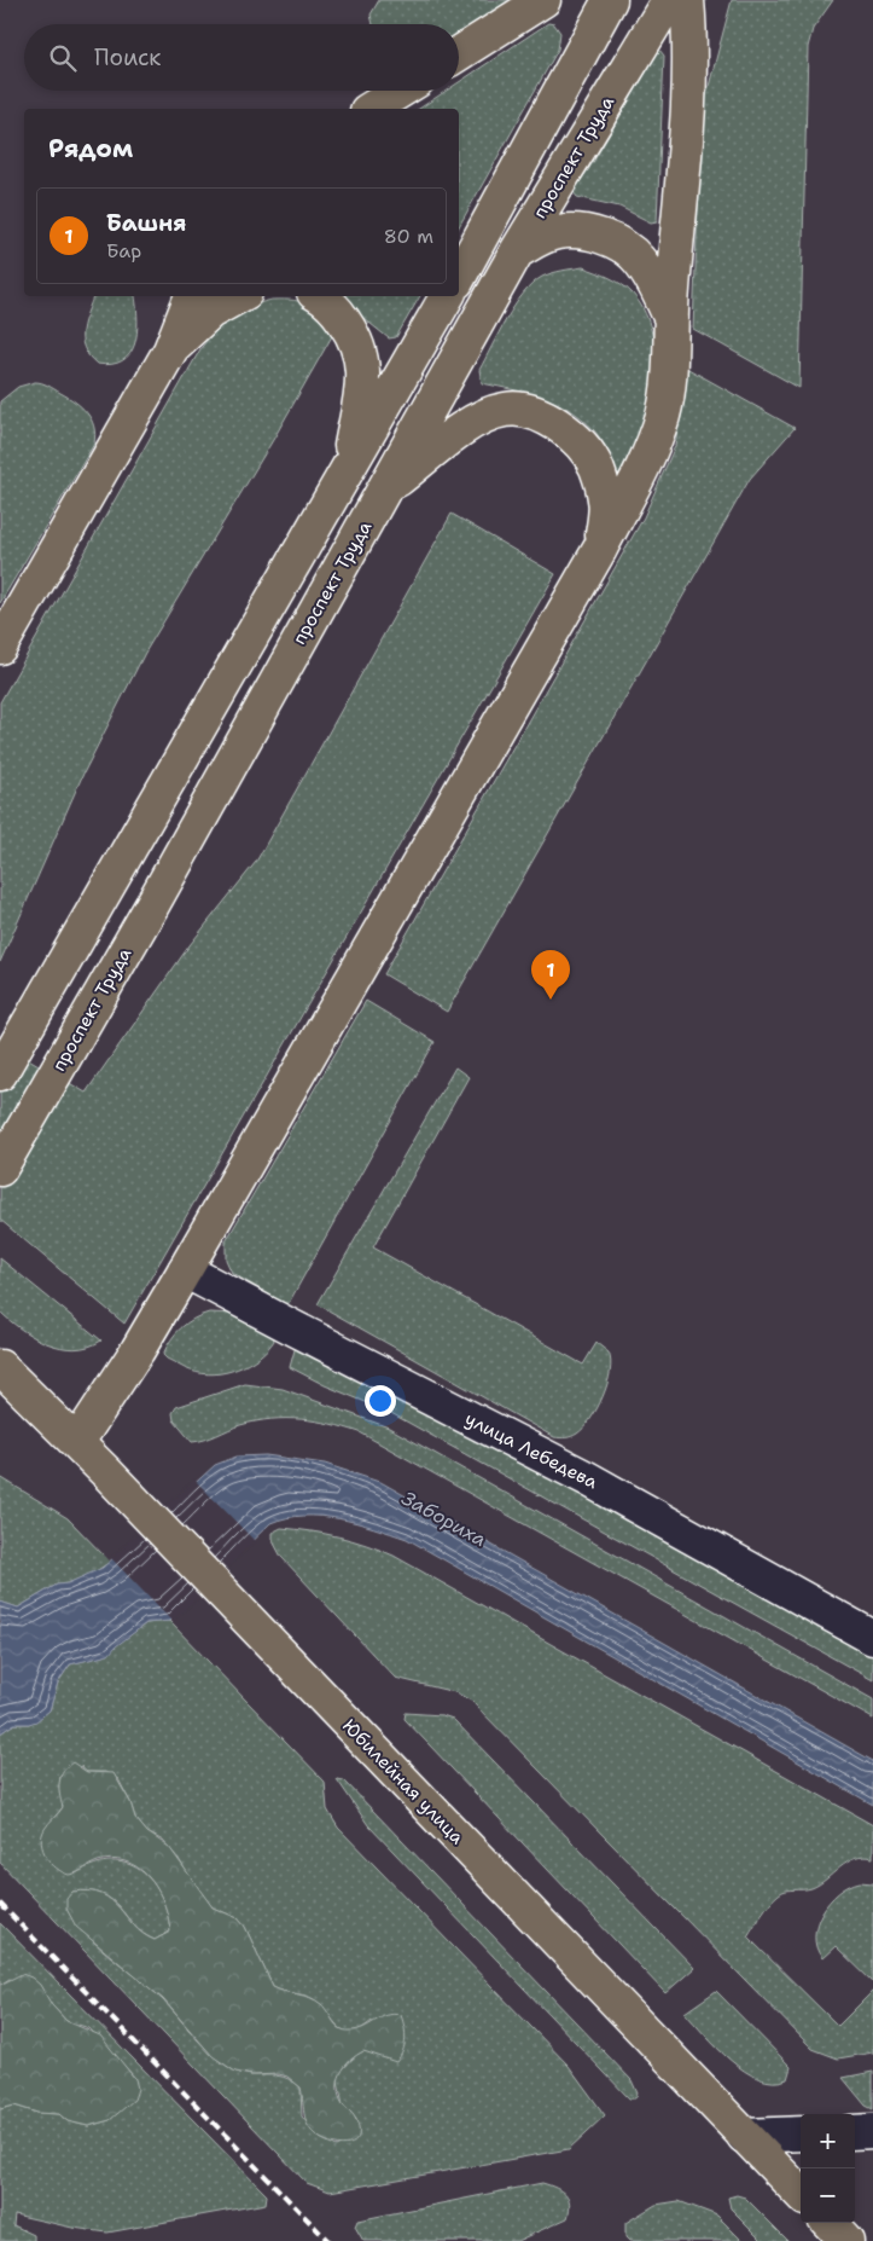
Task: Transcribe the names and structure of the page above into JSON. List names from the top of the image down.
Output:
{
  "streets": {
    "main road": ["проспект Труда", "Юбилейная улица"],
    "street": ["улица Лебедева"]
  },
  "water": ["Забориха"],
  "page": {
    "search": "Поиск",
    "heading": "Рядом",
    "list": [
      {
        "mark": "1",
        "name": "Башня",
        "note": "Бар",
        "value": "80 m"
      }
    ],
    "pins": "1",
    "map_buttons": ["+", "−"]
  }
}
